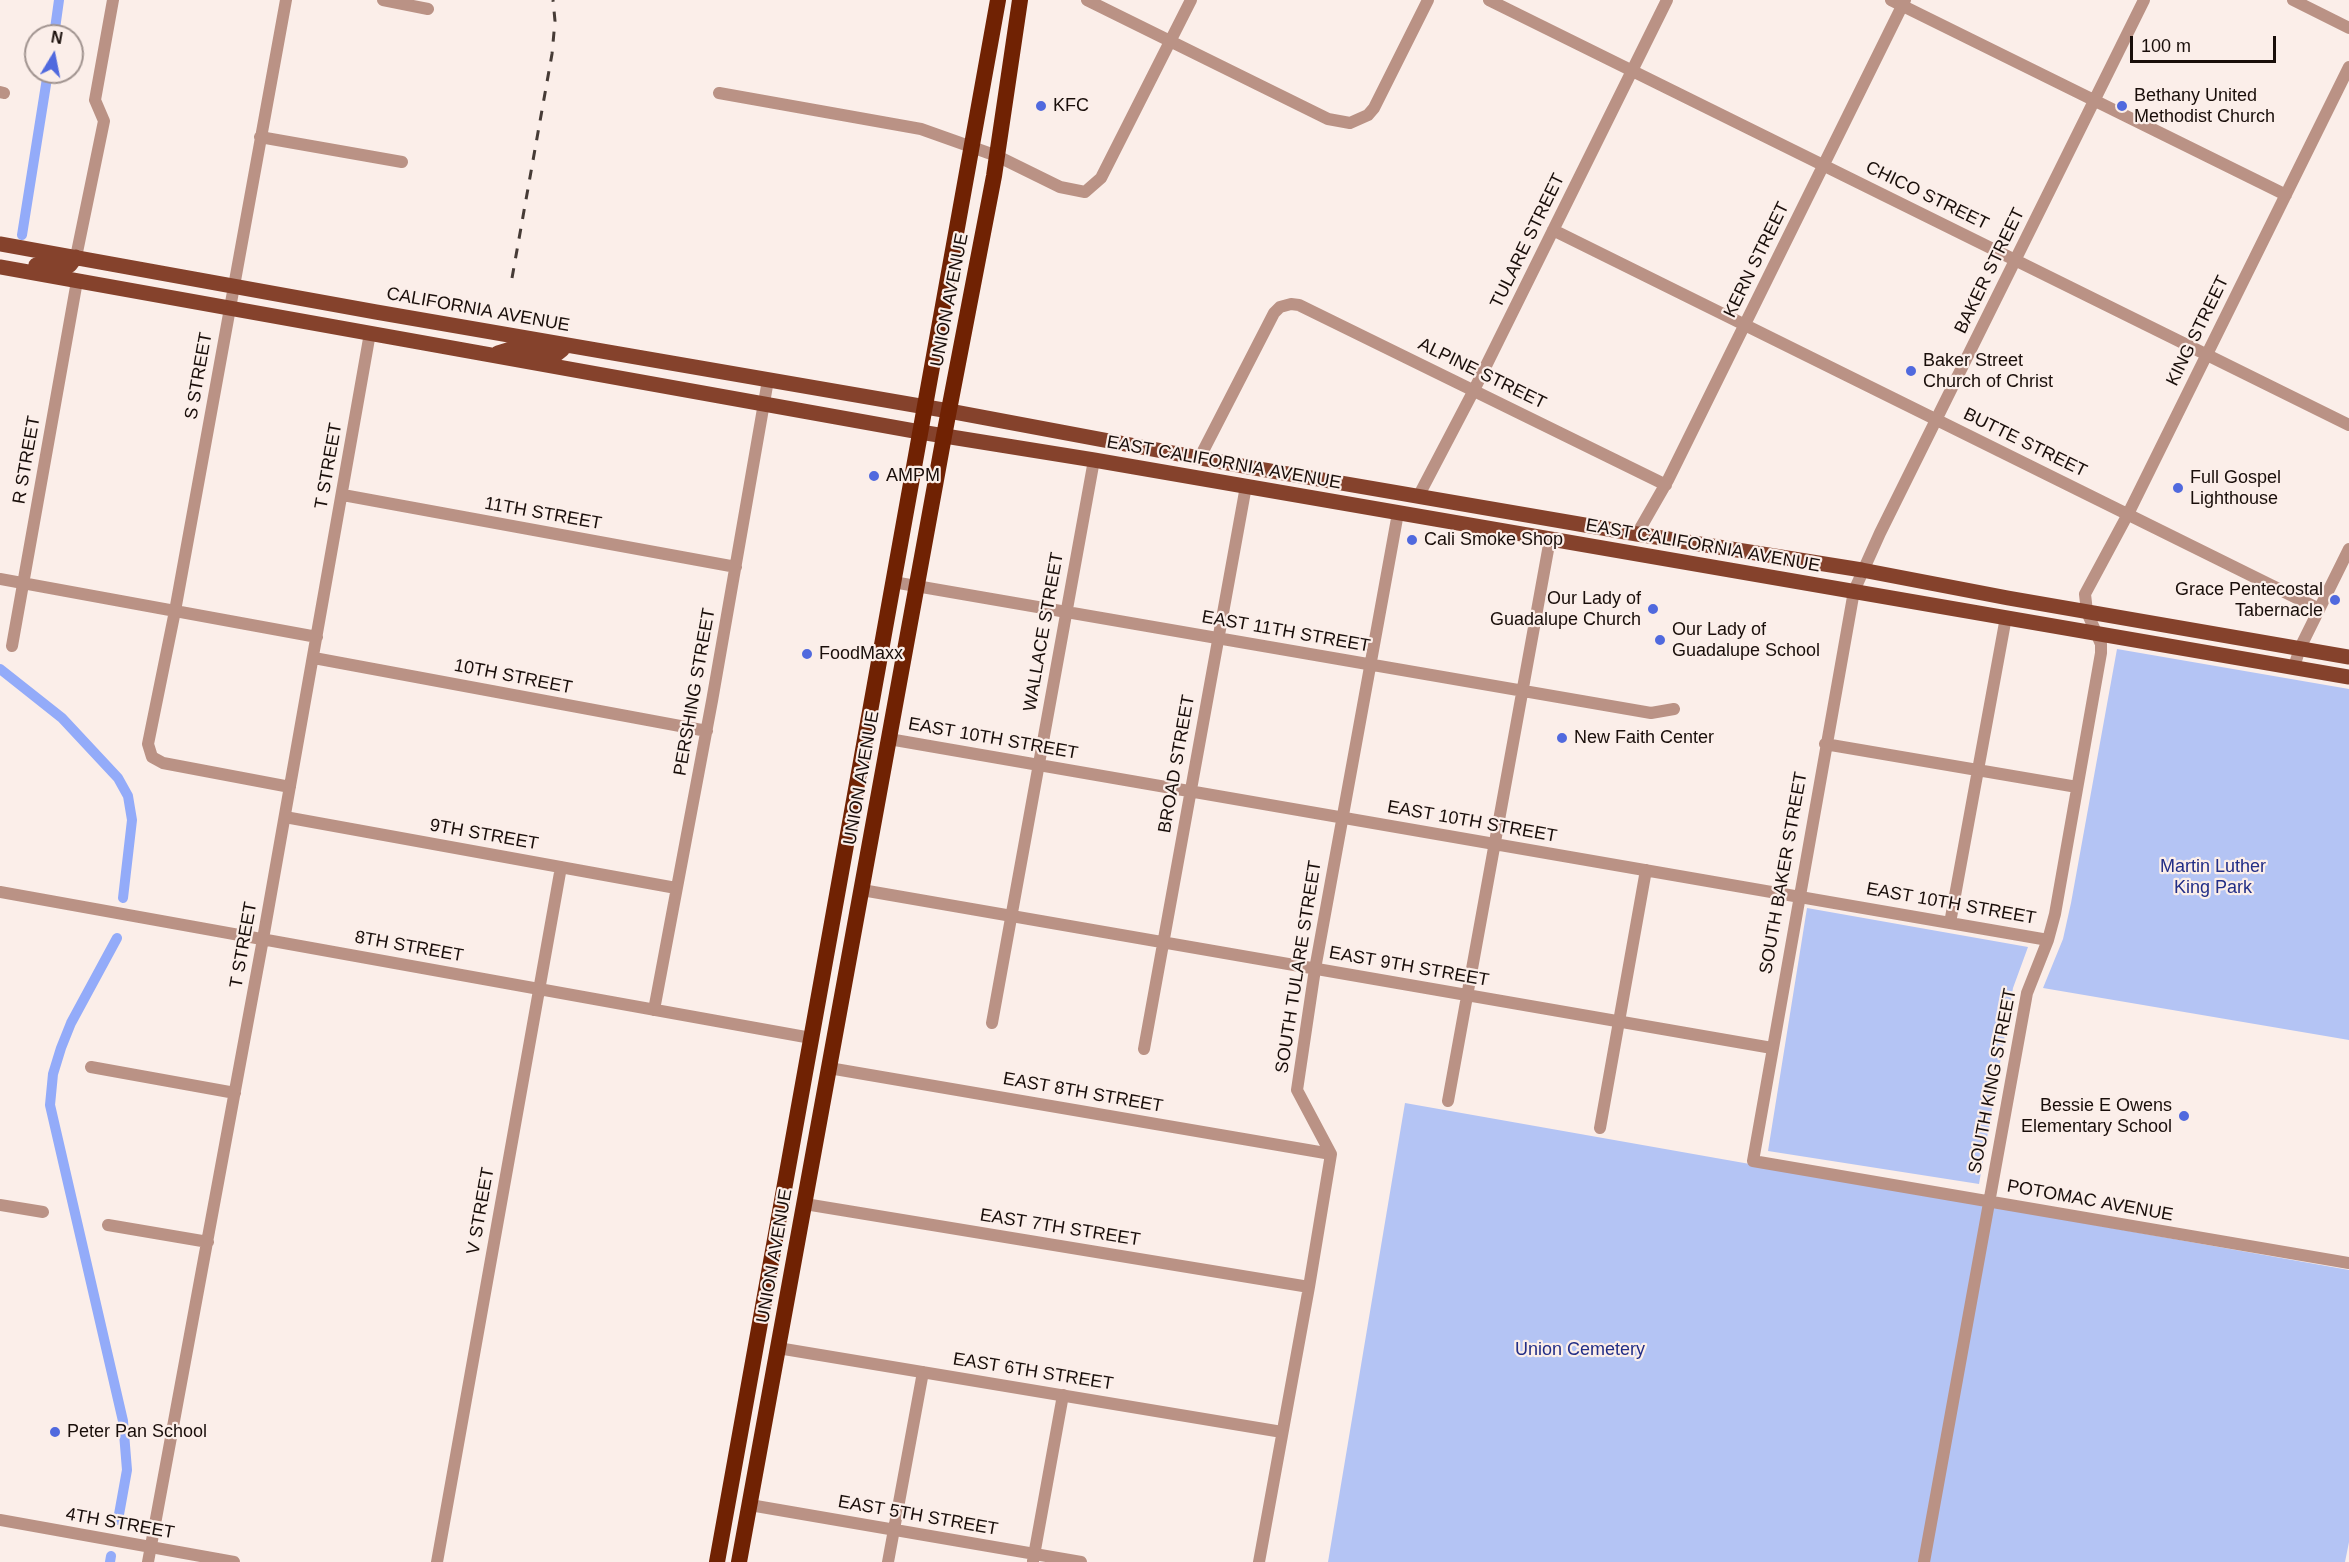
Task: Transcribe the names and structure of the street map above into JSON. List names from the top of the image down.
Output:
{
  "streets": {
    "highway": ["UNION AVENUE"],
    "main road": ["CALIFORNIA AVENUE", "EAST CALIFORNIA AVENUE"],
    "street": [
      "CHICO STREET",
      "TULARE STREET",
      "KERN STREET",
      "BAKER STREET",
      "KING STREET",
      "ALPINE STREET",
      "S STREET",
      "BUTTE STREET",
      "R STREET",
      "T STREET",
      "11TH STREET",
      "WALLACE STREET",
      "EAST 11TH STREET",
      "10TH STREET",
      "PERSHING STREET",
      "EAST 10TH STREET",
      "BROAD STREET",
      "9TH STREET",
      "SOUTH BAKER STREET",
      "8TH STREET",
      "SOUTH TULARE STREET",
      "EAST 9TH STREET",
      "SOUTH KING STREET",
      "EAST 8TH STREET",
      "POTOMAC AVENUE",
      "V STREET",
      "EAST 7TH STREET",
      "EAST 6TH STREET",
      "EAST 5TH STREET",
      "4TH STREET"
    ]
  },
  "crossings": [
    ["CHICO STREET", "TULARE STREET"],
    ["CHICO STREET", "KERN STREET"],
    ["CHICO STREET", "BAKER STREET"],
    ["CHICO STREET", "KING STREET"],
    ["TULARE STREET", "ALPINE STREET"],
    ["TULARE STREET", "BUTTE STREET"],
    ["TULARE STREET", "EAST CALIFORNIA AVENUE"],
    ["KERN STREET", "ALPINE STREET"],
    ["KERN STREET", "BUTTE STREET"],
    ["KERN STREET", "EAST CALIFORNIA AVENUE"],
    ["BAKER STREET", "BUTTE STREET"],
    ["BAKER STREET", "EAST CALIFORNIA AVENUE"],
    ["BAKER STREET", "SOUTH BAKER STREET"],
    ["UNION AVENUE", "CALIFORNIA AVENUE"],
    ["UNION AVENUE", "EAST CALIFORNIA AVENUE"],
    ["UNION AVENUE", "EAST 11TH STREET"],
    ["UNION AVENUE", "EAST 10TH STREET"],
    ["UNION AVENUE", "8TH STREET"],
    ["UNION AVENUE", "EAST 9TH STREET"],
    ["UNION AVENUE", "EAST 8TH STREET"],
    ["UNION AVENUE", "EAST 7TH STREET"],
    ["UNION AVENUE", "EAST 6TH STREET"],
    ["UNION AVENUE", "EAST 5TH STREET"],
    ["CALIFORNIA AVENUE", "S STREET"],
    ["CALIFORNIA AVENUE", "EAST CALIFORNIA AVENUE"],
    ["CALIFORNIA AVENUE", "PERSHING STREET"],
    ["KING STREET", "BUTTE STREET"],
    ["KING STREET", "EAST CALIFORNIA AVENUE"],
    ["KING STREET", "SOUTH KING STREET"],
    ["ALPINE STREET", "EAST CALIFORNIA AVENUE"],
    ["S STREET", "T STREET"],
    ["EAST CALIFORNIA AVENUE", "WALLACE STREET"],
    ["EAST CALIFORNIA AVENUE", "BROAD STREET"],
    ["EAST CALIFORNIA AVENUE", "SOUTH BAKER STREET"],
    ["EAST CALIFORNIA AVENUE", "SOUTH TULARE STREET"],
    ["EAST CALIFORNIA AVENUE", "SOUTH KING STREET"],
    ["T STREET", "11TH STREET"],
    ["T STREET", "10TH STREET"],
    ["T STREET", "9TH STREET"],
    ["T STREET", "8TH STREET"],
    ["T STREET", "4TH STREET"],
    ["11TH STREET", "PERSHING STREET"],
    ["WALLACE STREET", "EAST 11TH STREET"],
    ["WALLACE STREET", "EAST 10TH STREET"],
    ["WALLACE STREET", "EAST 9TH STREET"],
    ["EAST 11TH STREET", "BROAD STREET"],
    ["EAST 11TH STREET", "SOUTH TULARE STREET"],
    ["10TH STREET", "PERSHING STREET"],
    ["PERSHING STREET", "9TH STREET"],
    ["PERSHING STREET", "8TH STREET"],
    ["EAST 10TH STREET", "BROAD STREET"],
    ["EAST 10TH STREET", "SOUTH BAKER STREET"],
    ["EAST 10TH STREET", "SOUTH TULARE STREET"],
    ["EAST 10TH STREET", "SOUTH KING STREET"],
    ["BROAD STREET", "EAST 9TH STREET"],
    ["9TH STREET", "V STREET"],
    ["SOUTH BAKER STREET", "EAST 9TH STREET"],
    ["SOUTH BAKER STREET", "POTOMAC AVENUE"],
    ["8TH STREET", "V STREET"],
    ["SOUTH TULARE STREET", "EAST 9TH STREET"],
    ["SOUTH TULARE STREET", "EAST 8TH STREET"],
    ["SOUTH KING STREET", "POTOMAC AVENUE"]
  ],
  "parks": ["Martin Luther King Park", "Union Cemetery"],
  "places": [
    "KFC",
    "Bethany United Methodist Church",
    "Baker Street Church of Christ",
    "AMPM",
    "Full Gospel Lighthouse",
    "Cali Smoke Shop",
    "Grace Pentecostal Tabernacle",
    "Our Lady of Guadalupe Church",
    "Our Lady of Guadalupe School",
    "FoodMaxx",
    "New Faith Center",
    "Bessie E Owens Elementary School",
    "Peter Pan School"
  ],
  "scale_bar": "100 m",
  "north": "top"
}
